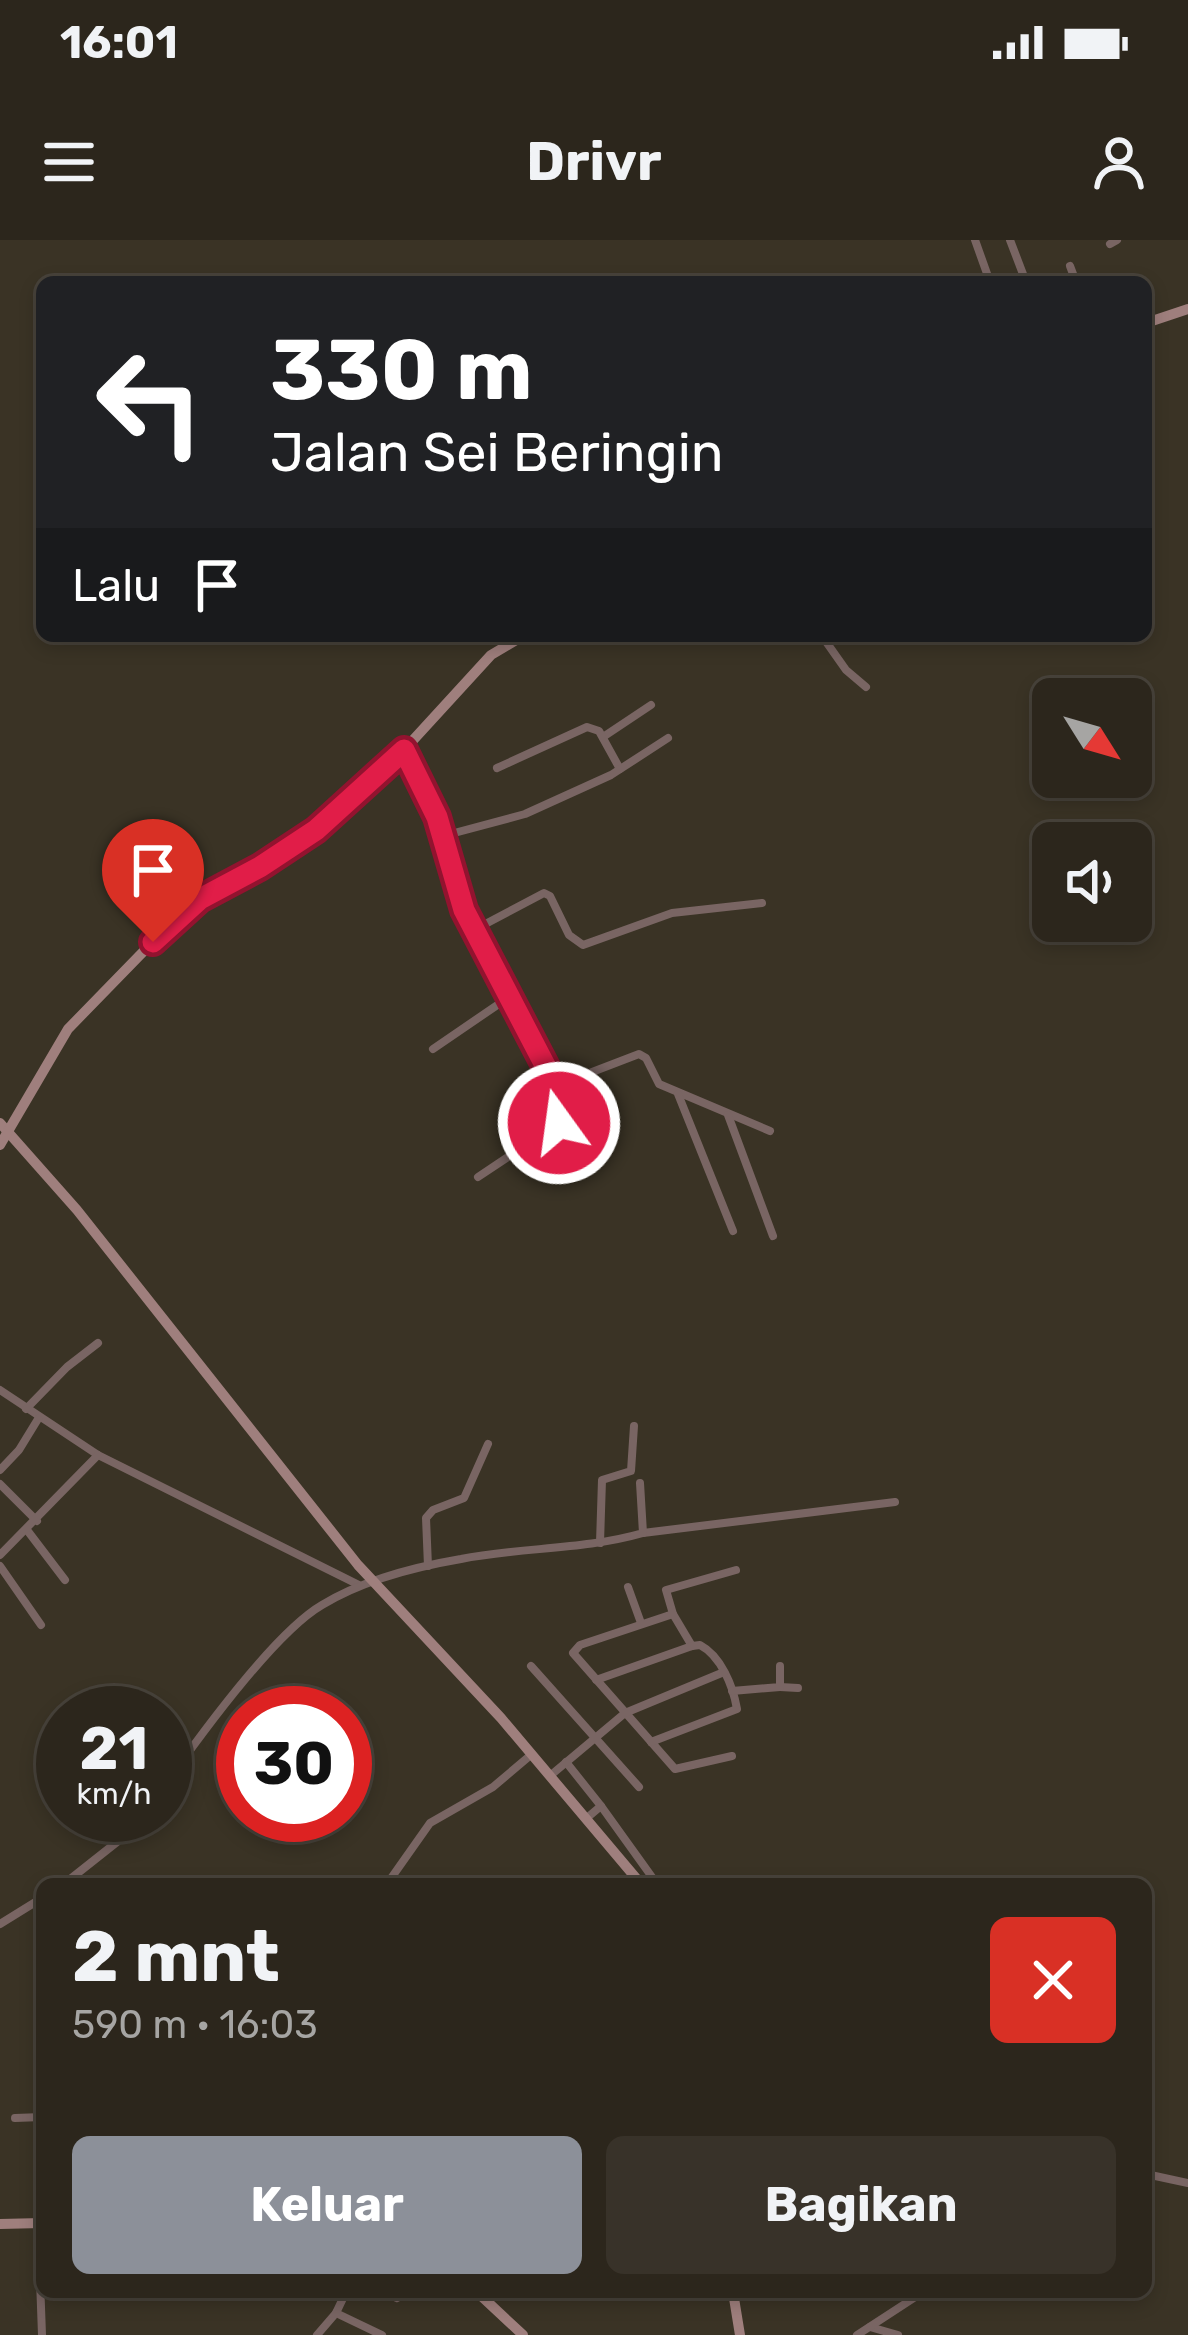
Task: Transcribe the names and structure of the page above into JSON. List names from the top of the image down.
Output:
{
  "north": "bottom right",
  "page": {
    "status": "16:01",
    "header": "Drivr",
    "turn": ["330 m", "Jalan Sei Beringin"],
    "then": "Lalu",
    "speed": "21 km/h",
    "limit": "30",
    "heading": ["2 mnt", "590 m · 16:03"],
    "buttons": ["Keluar", "Bagikan"]
  }
}
